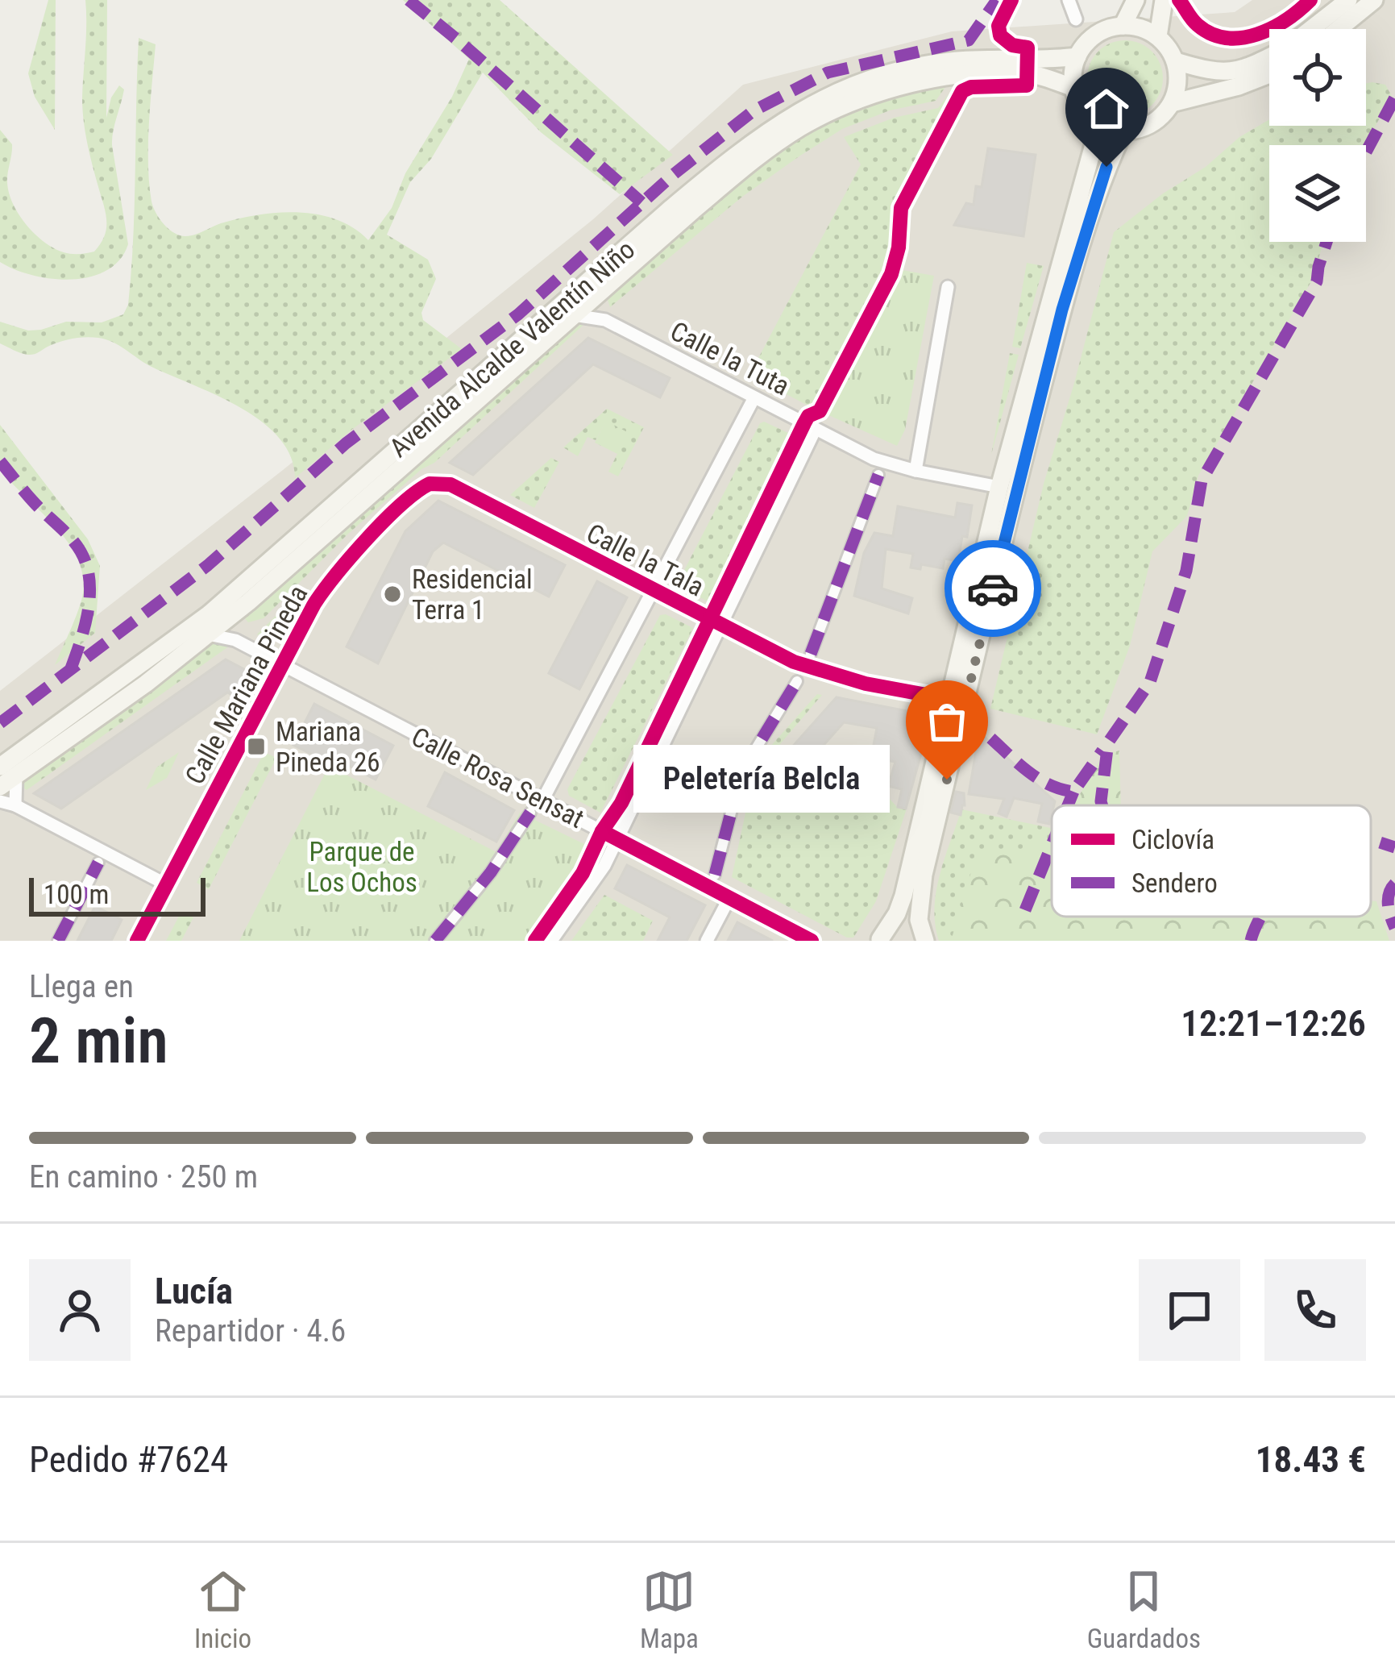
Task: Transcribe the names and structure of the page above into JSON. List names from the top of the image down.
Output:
{
  "streets": {
    "main road": ["Avenida Alcalde Valentín Niño"],
    "street": [
      "Calle la Tuta",
      "Calle la Tala",
      "Calle Mariana Pineda",
      "Calle Rosa Sensat"
    ]
  },
  "crossings": [
    ["Avenida Alcalde Valentín Niño", "Calle la Tuta"],
    ["Avenida Alcalde Valentín Niño", "Calle Rosa Sensat"],
    ["Calle la Tala", "Calle Mariana Pineda"],
    ["Calle Mariana Pineda", "Calle Rosa Sensat"]
  ],
  "parks": ["Parque de Los Ochos"],
  "places": {
    "other": ["Residencial Terra 1", "Peletería Belcla"],
    "transit": ["Mariana Pineda 26"]
  },
  "legend": ["Ciclovía", "Sendero"],
  "scale_bar": "100 m",
  "page": {
    "bubble": "Peletería Belcla",
    "scale": "100 m",
    "heading": ["2 min", "Llega en", "12:21–12:26"],
    "panel": [
      "Lucía",
      "Repartidor · 4.6",
      "Pedido #7624",
      "18.43 €"
    ],
    "bar": "En camino · 250 m",
    "tabs": ["Inicio", "Mapa", "Guardados"]
  }
}
